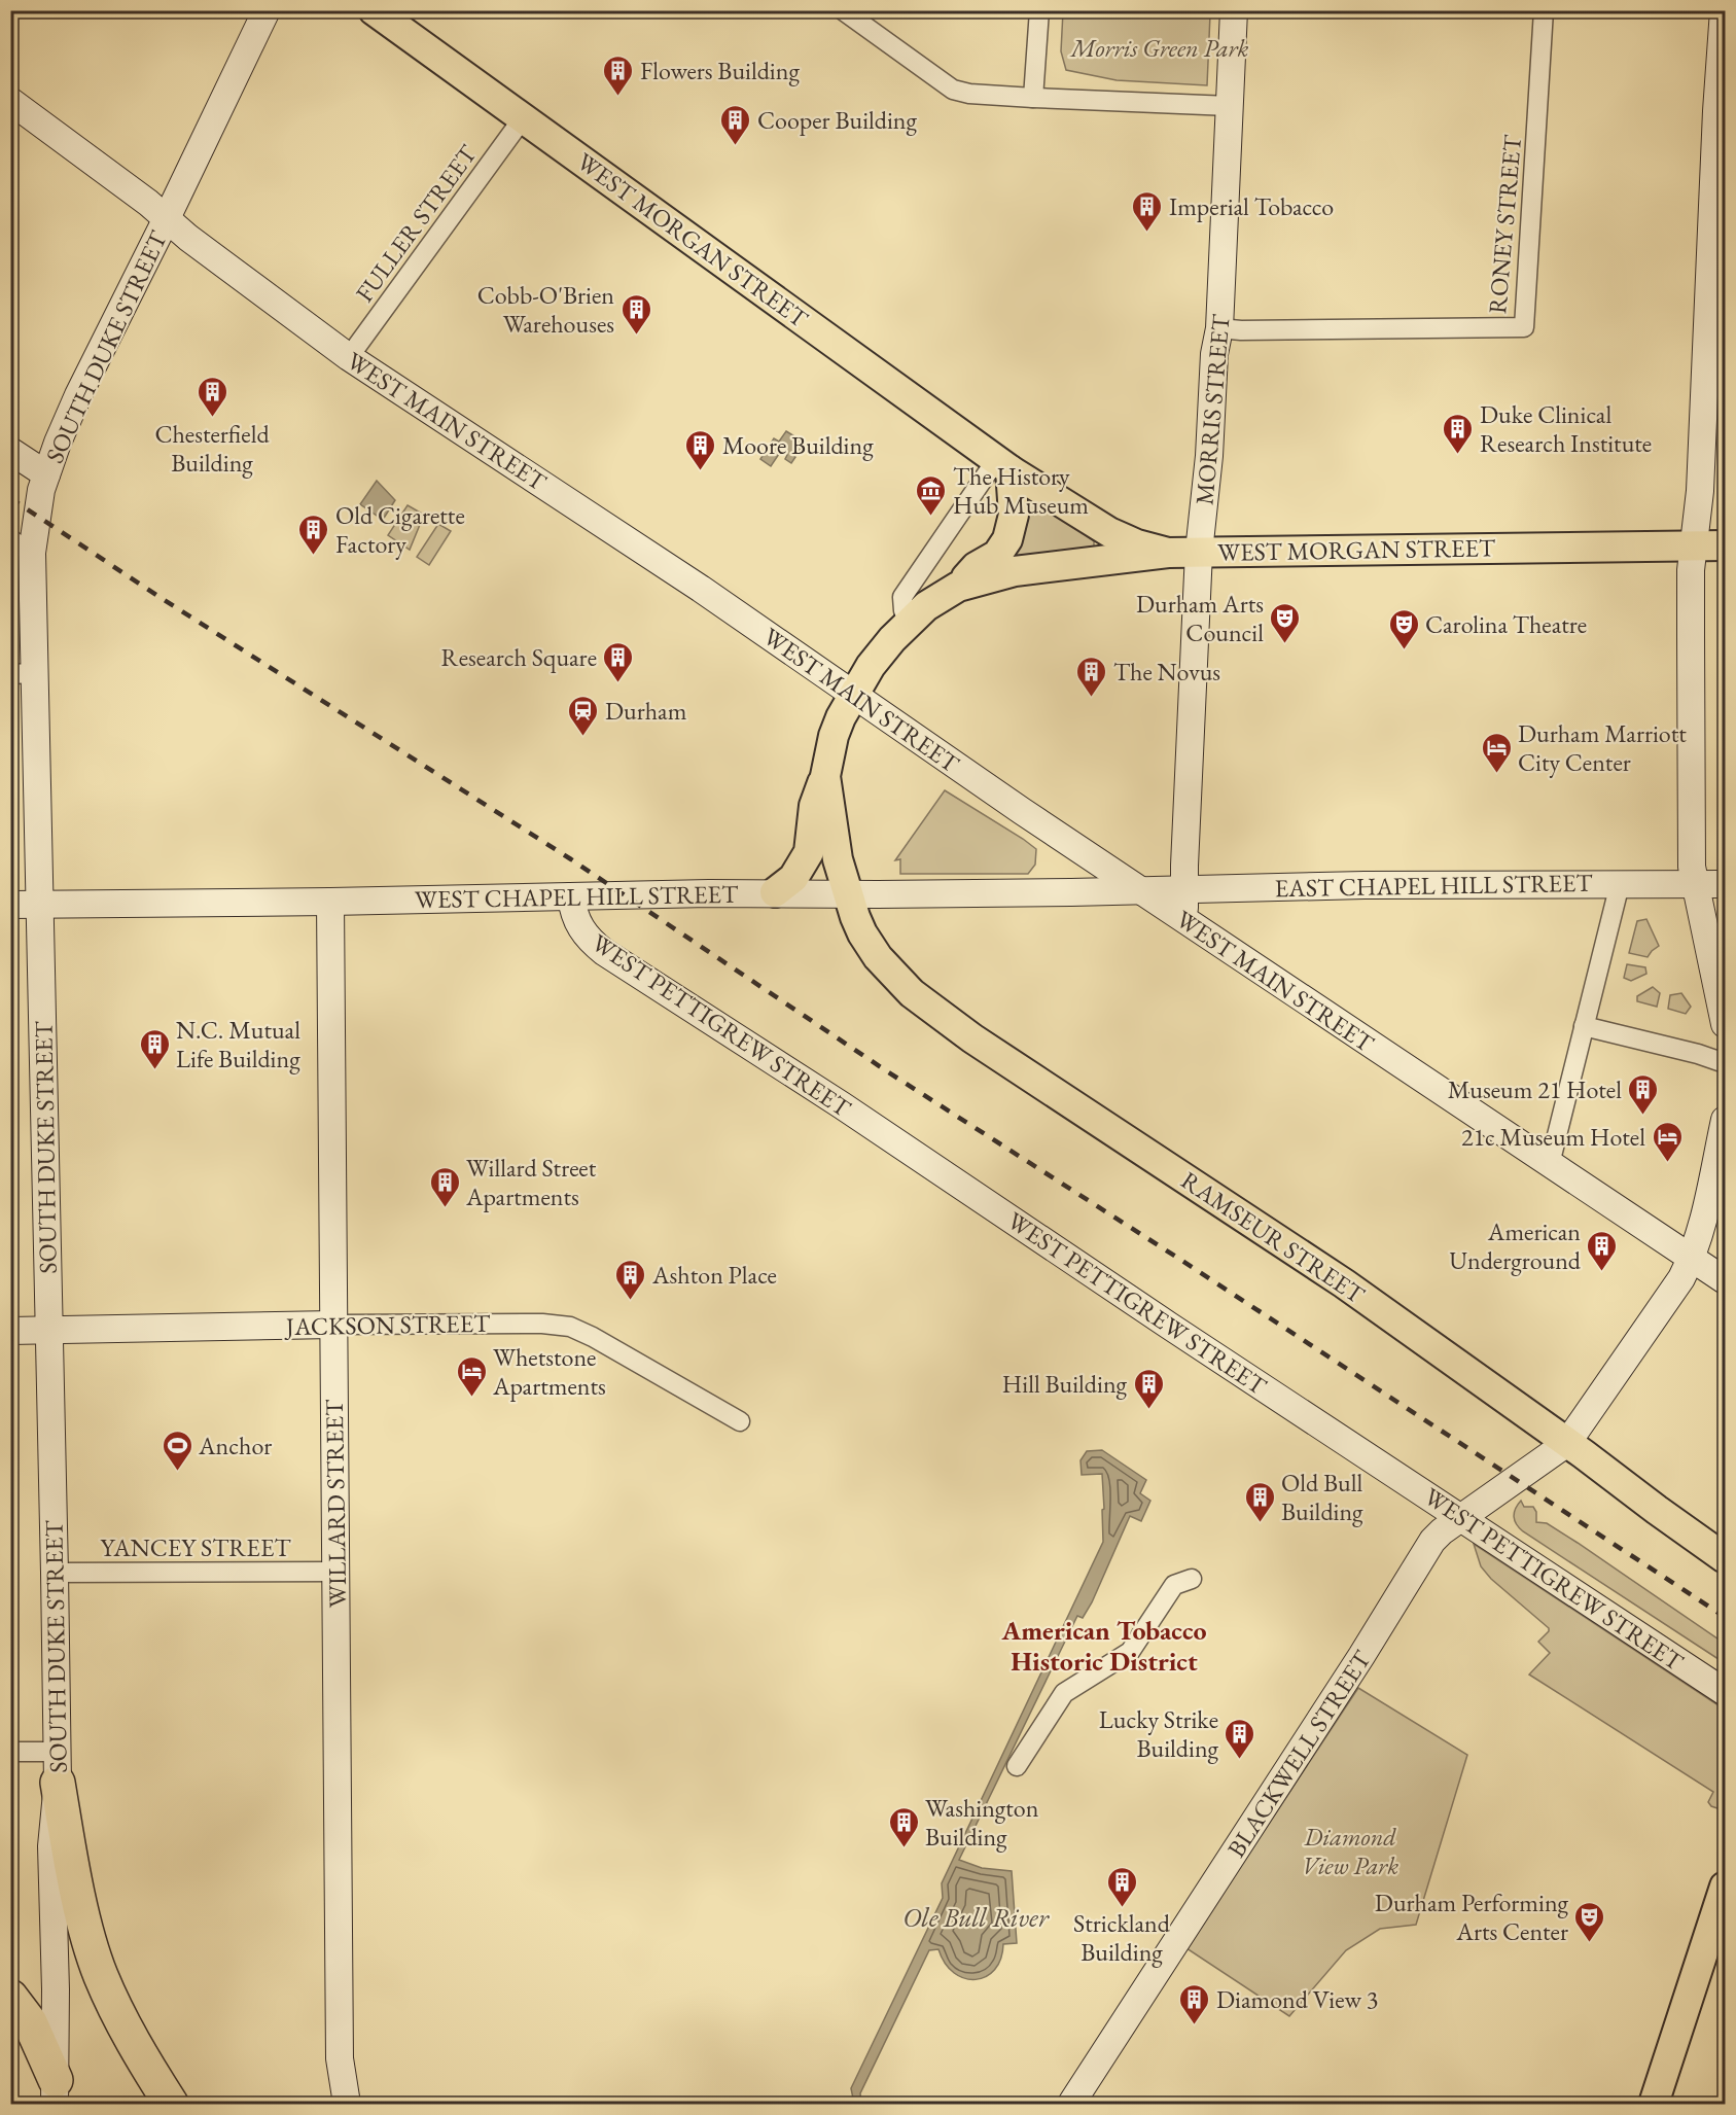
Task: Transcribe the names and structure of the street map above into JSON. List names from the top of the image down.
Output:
{
  "streets": {
    "main road": ["WEST MORGAN STREET", "RAMSEUR STREET"],
    "street": [
      "FULLER STREET",
      "RONEY STREET",
      "SOUTH DUKE STREET",
      "MORRIS STREET",
      "WEST MAIN STREET",
      "EAST CHAPEL HILL STREET",
      "WEST CHAPEL HILL STREET",
      "WEST PETTIGREW STREET",
      "JACKSON STREET",
      "WILLARD STREET",
      "YANCEY STREET",
      "BLACKWELL STREET"
    ]
  },
  "crossings": [
    ["FULLER STREET", "WEST MORGAN STREET"],
    ["FULLER STREET", "WEST MAIN STREET"],
    ["RONEY STREET", "MORRIS STREET"],
    ["WEST MORGAN STREET", "MORRIS STREET"],
    ["SOUTH DUKE STREET", "WEST MAIN STREET"],
    ["SOUTH DUKE STREET", "WEST CHAPEL HILL STREET"],
    ["SOUTH DUKE STREET", "JACKSON STREET"],
    ["SOUTH DUKE STREET", "YANCEY STREET"],
    ["MORRIS STREET", "WEST MAIN STREET"],
    ["MORRIS STREET", "EAST CHAPEL HILL STREET"],
    ["WEST MAIN STREET", "EAST CHAPEL HILL STREET"],
    ["WEST MAIN STREET", "WEST CHAPEL HILL STREET"],
    ["WEST MAIN STREET", "BLACKWELL STREET"],
    ["EAST CHAPEL HILL STREET", "WEST CHAPEL HILL STREET"],
    ["WEST CHAPEL HILL STREET", "WEST PETTIGREW STREET"],
    ["WEST CHAPEL HILL STREET", "RAMSEUR STREET"],
    ["WEST CHAPEL HILL STREET", "WILLARD STREET"],
    ["WEST PETTIGREW STREET", "BLACKWELL STREET"],
    ["RAMSEUR STREET", "BLACKWELL STREET"],
    ["JACKSON STREET", "WILLARD STREET"],
    ["WILLARD STREET", "YANCEY STREET"]
  ],
  "districts": ["American Tobacco Historic District"],
  "water": ["Ole Bull River"],
  "parks": ["Morris Green Park", "Diamond View Park"],
  "places": {
    "building": [
      "Flowers Building",
      "Cooper Building",
      "Imperial Tobacco",
      "Cobb-O'Brien Warehouses",
      "Chesterfield Building",
      "Duke Clinical Research Institute",
      "Moore Building",
      "Old Cigarette Factory",
      "Research Square",
      "The Novus",
      "N.C. Mutual Life Building",
      "Museum 21 Hotel",
      "Willard Street Apartments",
      "American Underground",
      "Ashton Place",
      "Hill Building",
      "Old Bull Building",
      "Lucky Strike Building",
      "Washington Building",
      "Strickland Building",
      "Diamond View 3"
    ],
    "museum": ["The History Hub Museum"],
    "theatre": ["Durham Arts Council", "Carolina Theatre", "Durham Performing Arts Center"],
    "station": ["Durham"],
    "hotel": ["Durham Marriott City Center", "21c Museum Hotel", "Whetstone Apartments"],
    "sports": ["Anchor"]
  }
}
